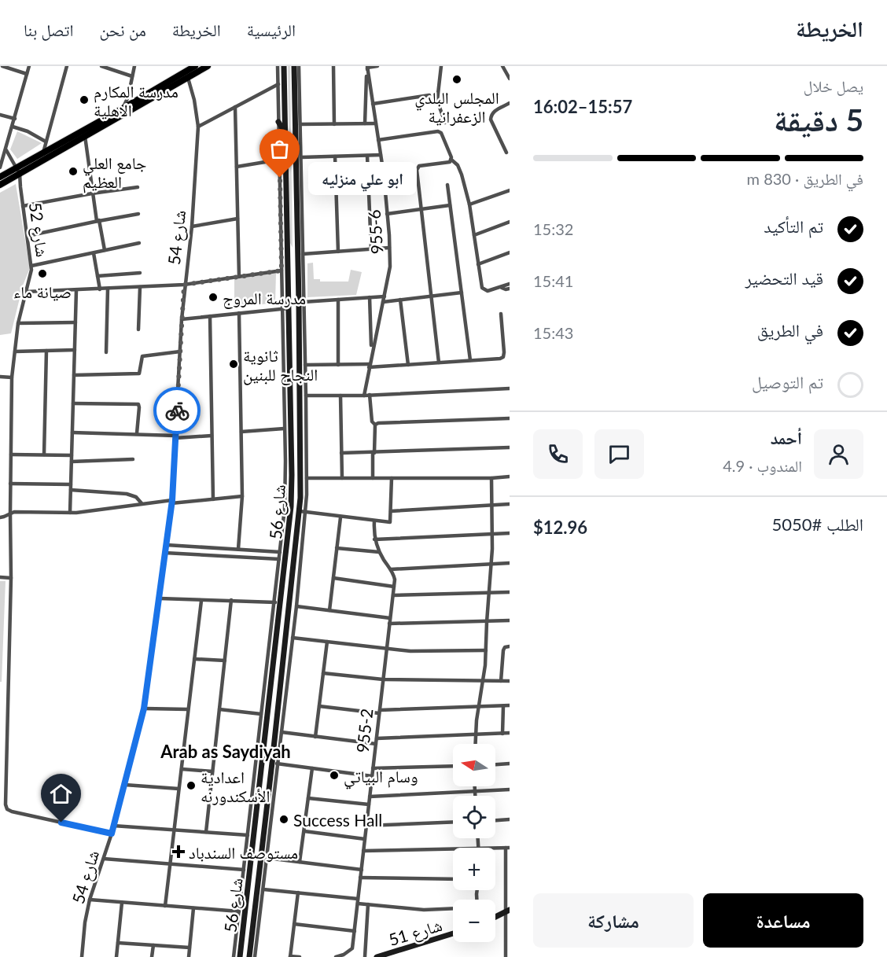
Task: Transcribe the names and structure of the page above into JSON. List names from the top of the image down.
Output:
{
  "streets": {
    "street": [
      "شارع 52",
      "955-6",
      "شارع 54",
      "شارع 56",
      "955-2",
      "شارع 51"
    ]
  },
  "crossings": [
    ["شارع 52", "شارع 54"]
  ],
  "districts": ["Arab as Saydiyah"],
  "places": {
    "other": [
      "المجلس البلدي الزعفرانية",
      "مدرسة المكارم الاهلية",
      "جامع العلي العظيم",
      "ابو علي منزليه",
      "صيانة ماء",
      "مدرسة المروج",
      "ثانوية النجاح للبنين",
      "وسام البياتي",
      "اعدادية الأسكندورنه",
      "Success Hall"
    ],
    "health": ["مستوصف السندباد"]
  },
  "north": "left",
  "page": {
    "header": "الخريطة",
    "nav": [
      "الرئيسية",
      "الخريطة",
      "من نحن",
      "اتصل بنا"
    ],
    "heading": ["5 دقيقة", "يصل خلال", "15:57–16:02"],
    "panel": [
      "أحمد",
      "المندوب · 4.9",
      "الطلب #5050",
      "$12.96"
    ],
    "bar": "في الطريق · 830 m",
    "bubble": "ابو علي منزليه",
    "list": [
      ["تم التأكيد", "15:32"],
      ["قيد التحضير", "15:41"],
      ["في الطريق", "15:43"],
      "تم التوصيل"
    ],
    "map_buttons": ["+", "−"],
    "buttons": ["مساعدة", "مشاركة"]
  }
}
